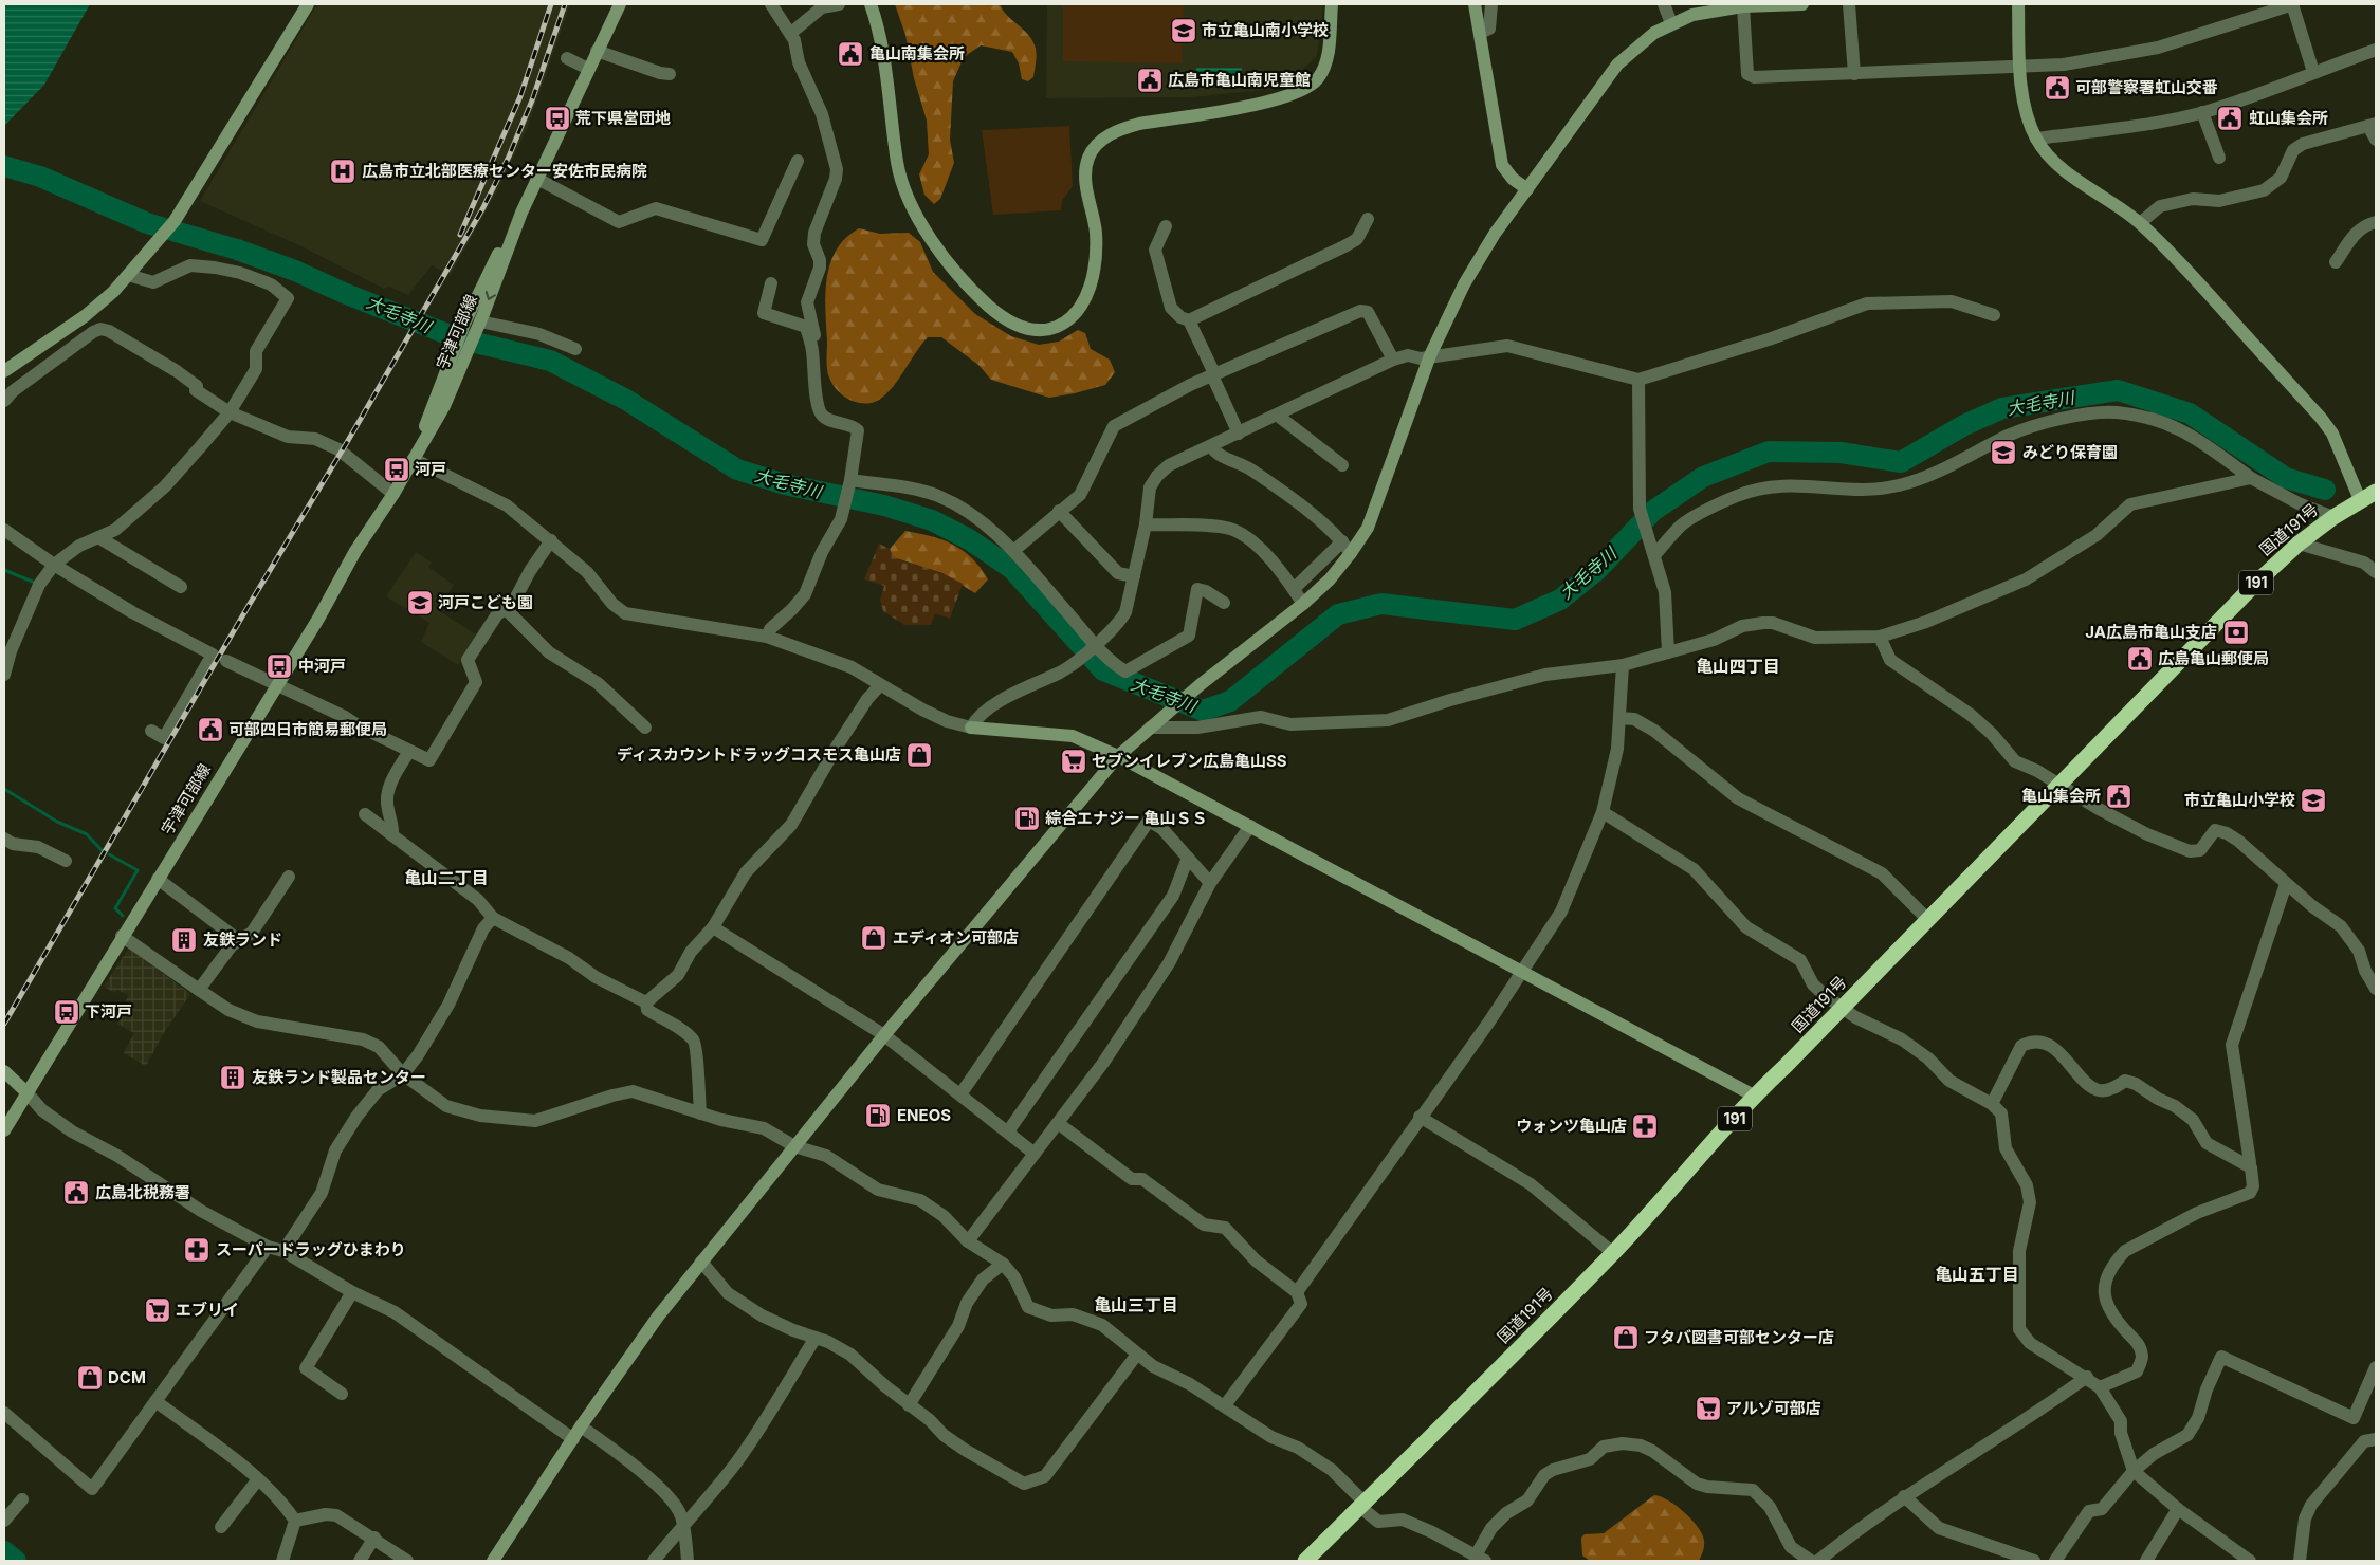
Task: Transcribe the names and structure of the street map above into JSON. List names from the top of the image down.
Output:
{
  "streets": {
    "highway": ["国道191号", "191"],
    "street": ["宇津可部線"]
  },
  "districts": [
    "亀山四丁目",
    "亀山二丁目",
    "亀山五丁目",
    "亀山三丁目"
  ],
  "water": ["大毛寺川"],
  "places": {
    "school or university": [
      "市立亀山南小学校",
      "みどり保育園",
      "河戸こども園",
      "市立亀山小学校"
    ],
    "public building": [
      "亀山南集会所",
      "広島市亀山南児童館",
      "可部警察署虹山交番",
      "虹山集会所",
      "広島亀山郵便局",
      "可部四日市簡易郵便局",
      "亀山集会所",
      "広島北税務署"
    ],
    "bus stop": [
      "荒下県営団地",
      "河戸",
      "中河戸",
      "下河戸"
    ],
    "hospital": ["広島市立北部医療センター安佐市民病院"],
    "bank": ["JA広島市亀山支店"],
    "shop": [
      "ディスカウントドラッグコスモス亀山店",
      "エディオン可部店",
      "フタバ図書可部センター店",
      "DCM"
    ],
    "supermarket": ["セブンイレブン広島亀山SS", "エブリイ", "アルゾ可部店"],
    "fuel station": ["綜合エナジー 亀山ＳＳ", "ENEOS"],
    "building": ["友鉄ランド", "友鉄ランド製品センター"],
    "pharmacy": ["ウォンツ亀山店", "スーパードラッグひまわり"]
  }
}
